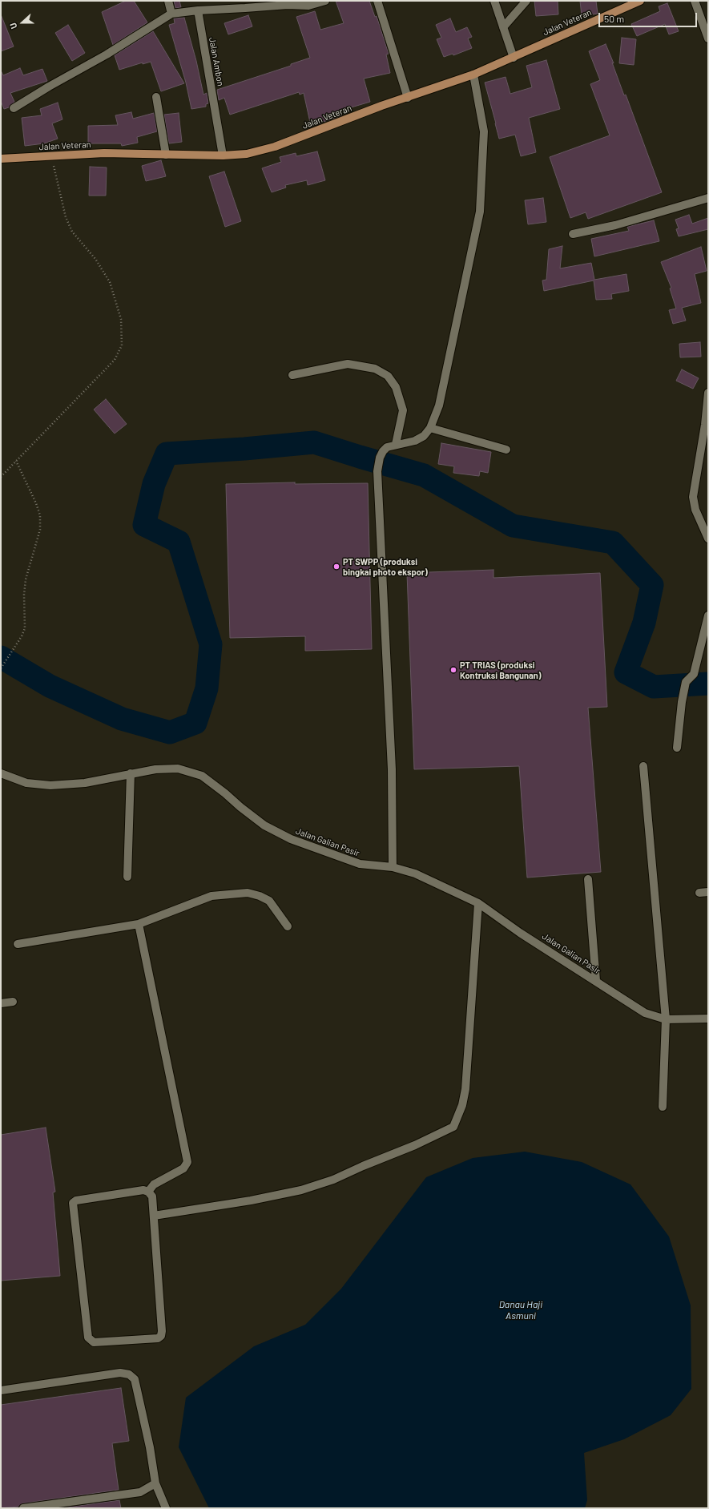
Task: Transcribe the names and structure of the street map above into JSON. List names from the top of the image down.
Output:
{
  "streets": {
    "main road": ["Jalan Veteran"],
    "street": ["Jalan Ambon", "Jalan Galian Pasir"]
  },
  "crossings": [
    ["Jalan Veteran", "Jalan Ambon"]
  ],
  "water": ["Danau Haji Asmuni"],
  "places": ["PT SWPP (produksi bingkai photo ekspor)", "PT TRIAS (produksi Kontruksi Bangunan)"],
  "scale_bar": "50 m",
  "north": "left"
}
